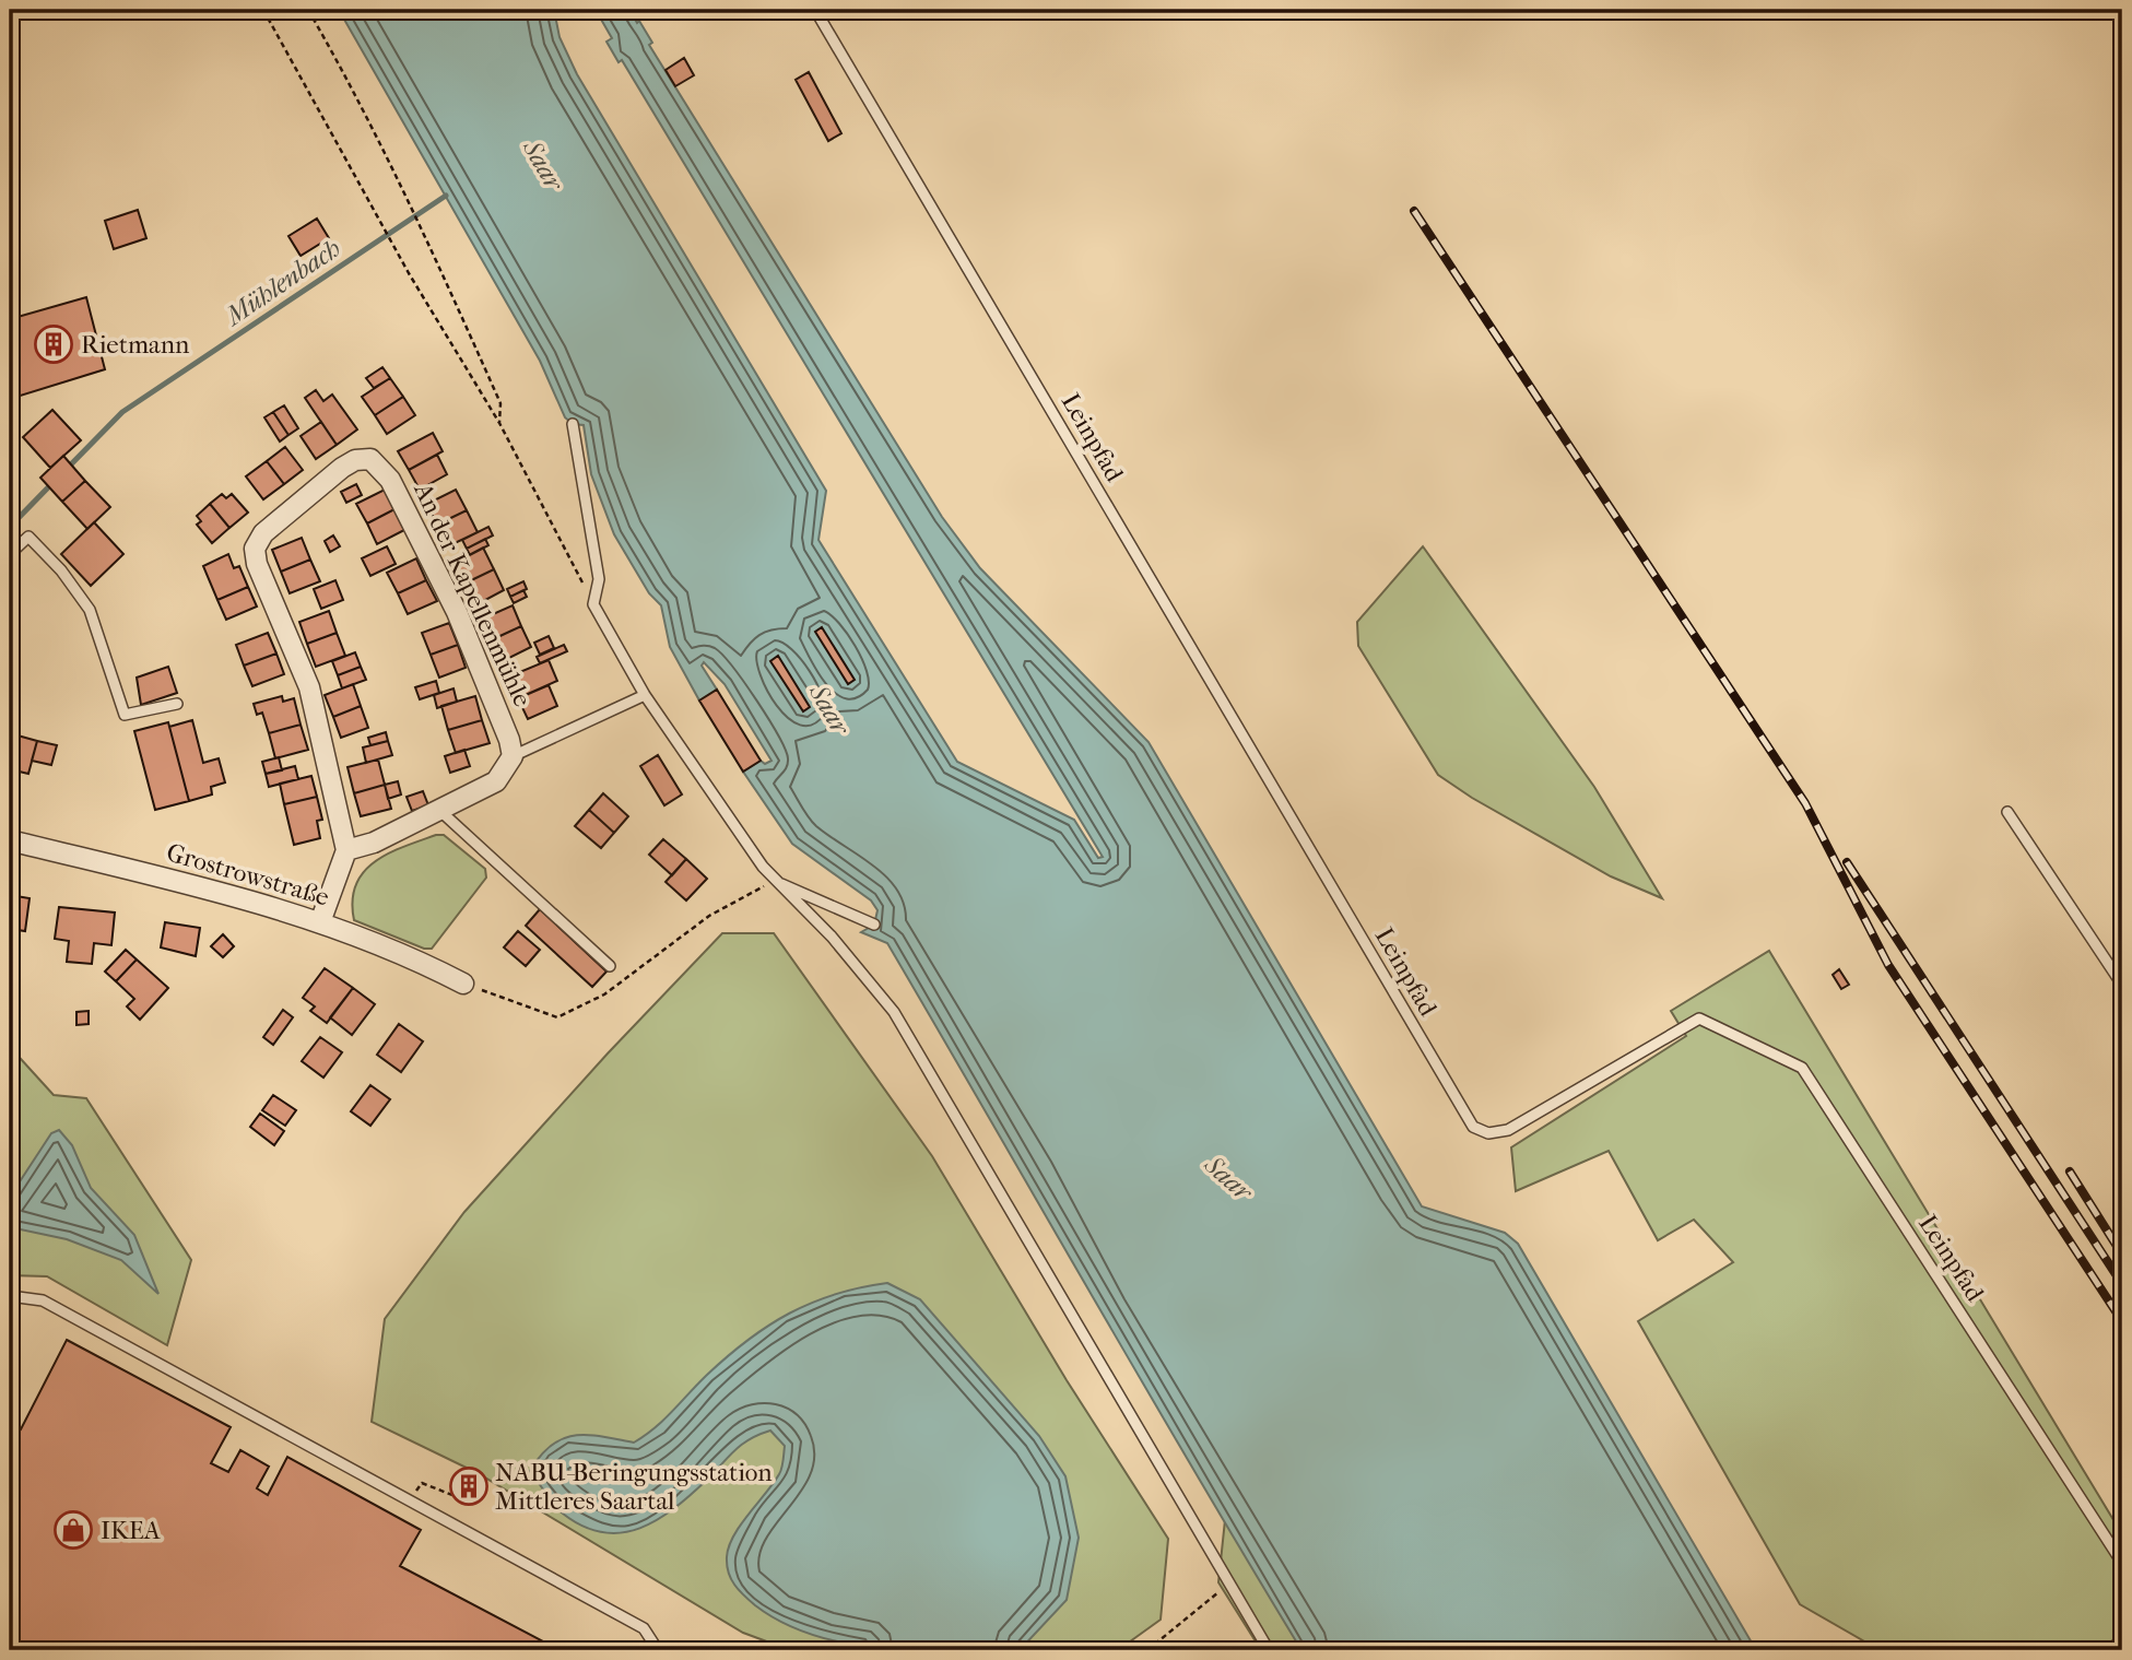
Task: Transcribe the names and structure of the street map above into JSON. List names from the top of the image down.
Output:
{
  "streets": {
    "street": ["An der Kapellenmühle", "Grostrowstraße"],
    "lane": ["Leinpfad"]
  },
  "water": ["Saar", "Mühlenbach"],
  "places": {
    "building": ["Rietmann", "NABU-Beringungsstation Mittleres Saartal"],
    "shop": ["IKEA"]
  }
}
